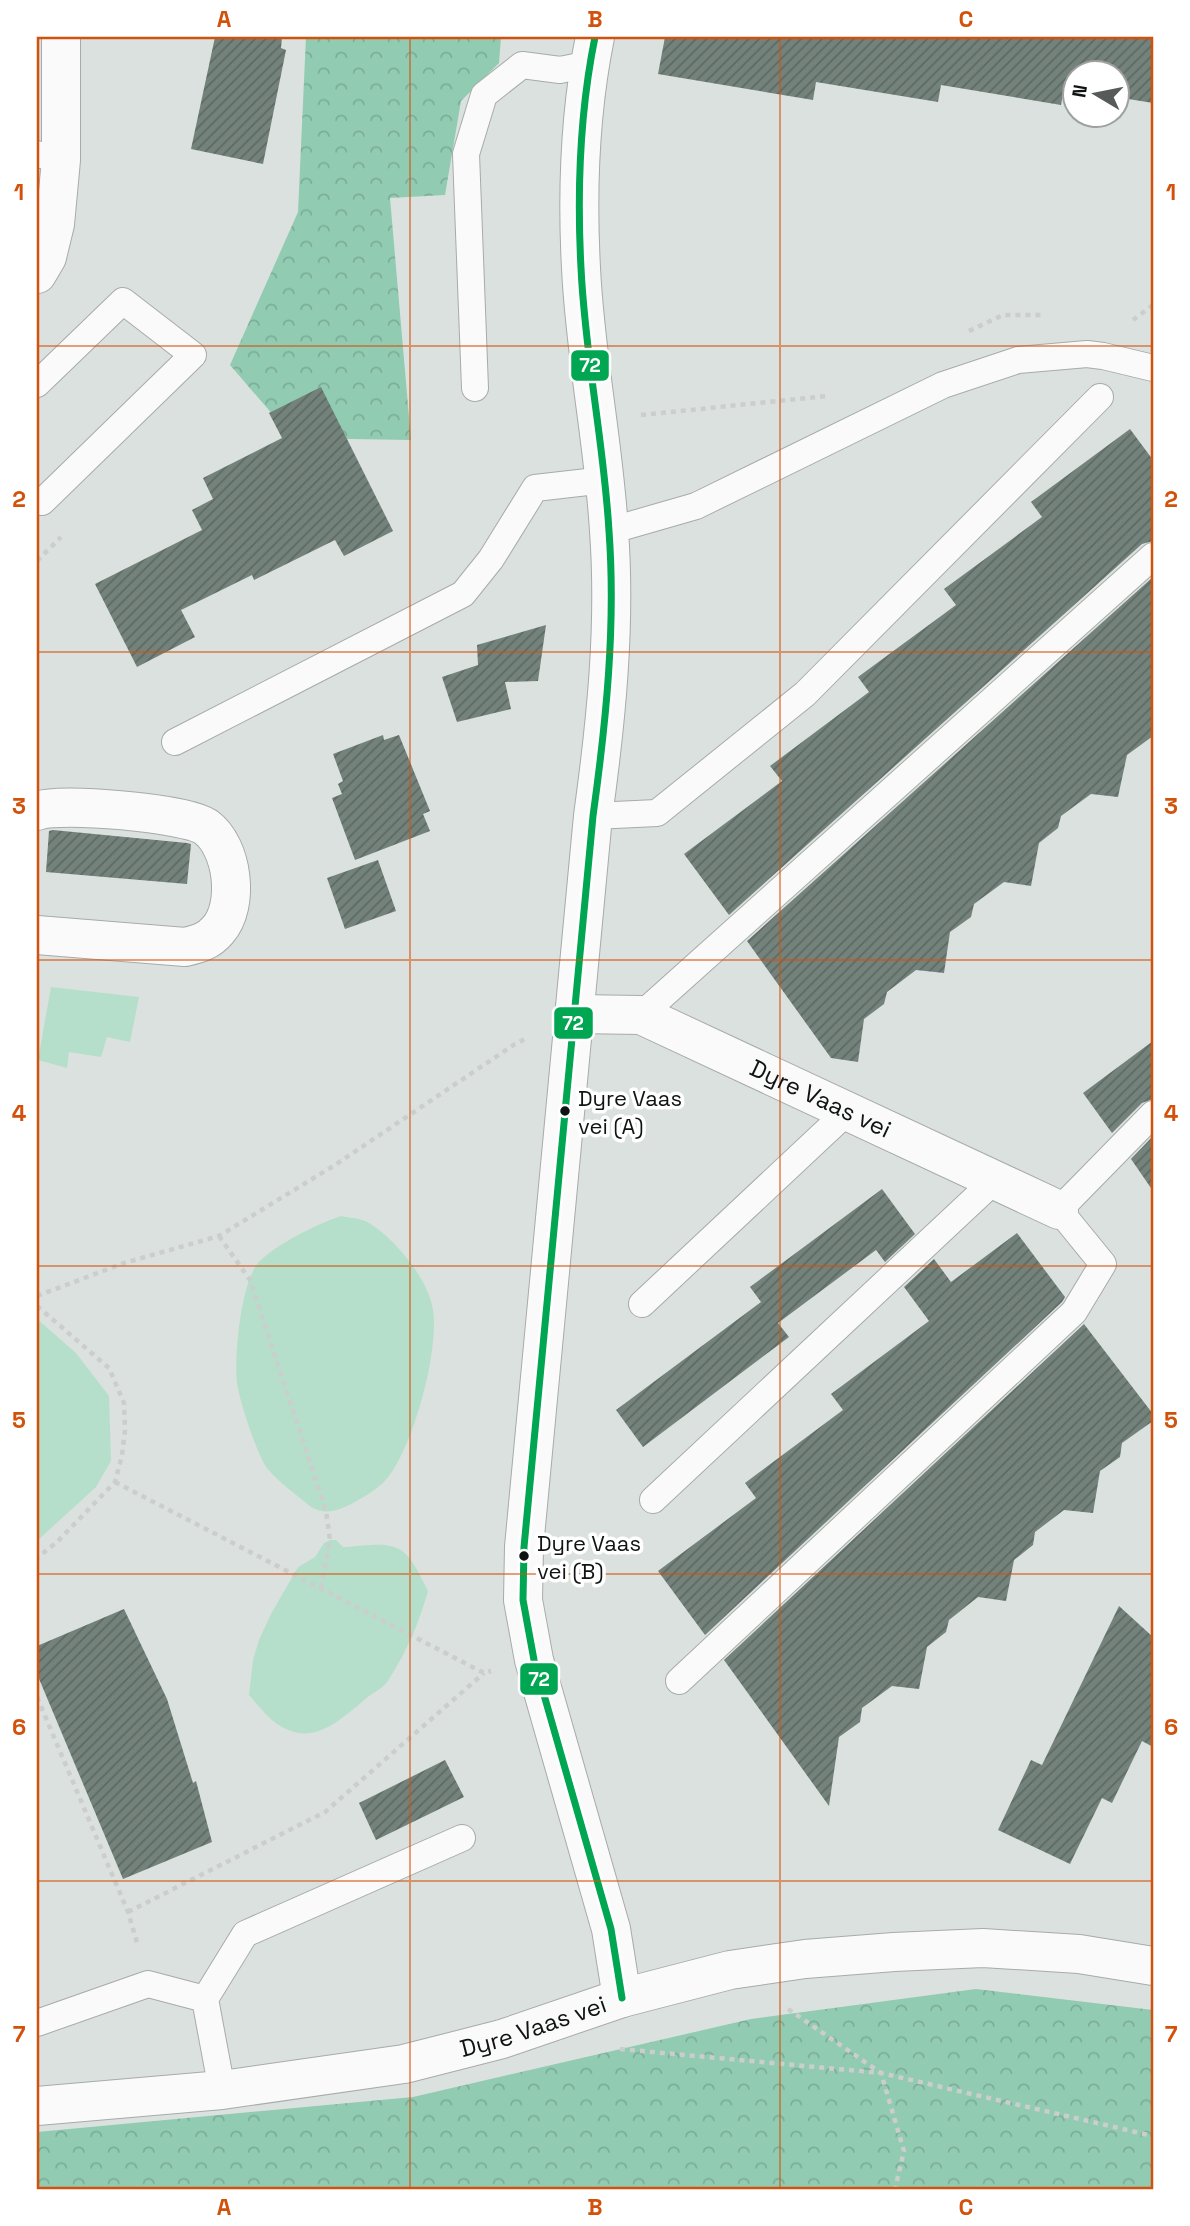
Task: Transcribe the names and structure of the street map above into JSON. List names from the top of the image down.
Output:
{
  "streets": {
    "street": ["Dyre Vaas vei"]
  },
  "places": ["Dyre Vaas vei (A)", "Dyre Vaas vei (B)"],
  "lines": ["transit line 72"],
  "north": "left",
  "grid": {
    "columns": ["A", "B", "C"],
    "rows": [
      "1",
      "2",
      "3",
      "4",
      "5",
      "6",
      "7"
    ]
  }
}
